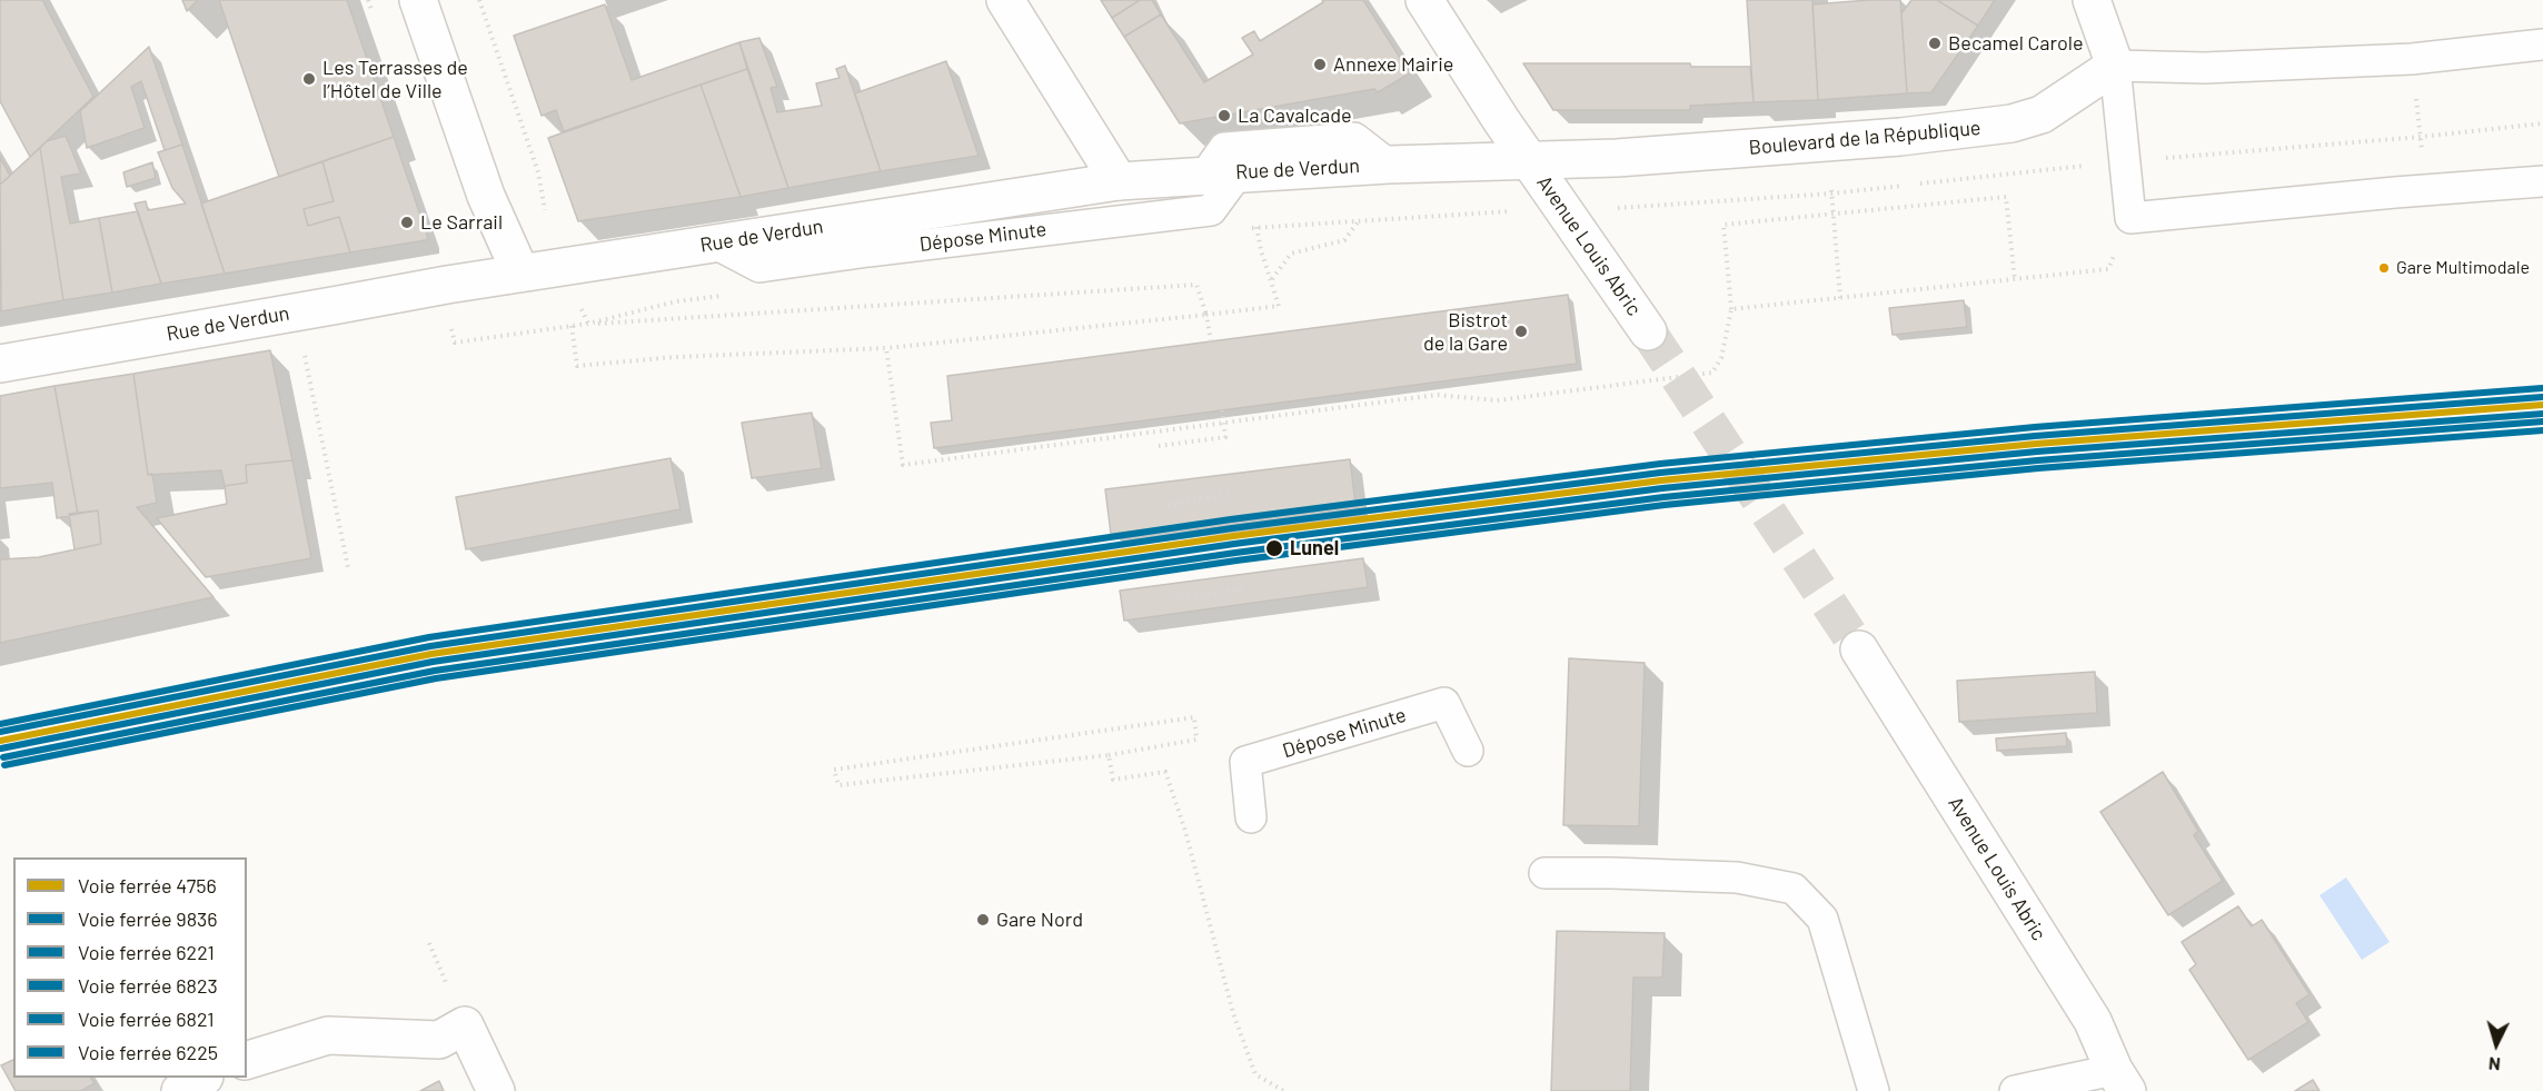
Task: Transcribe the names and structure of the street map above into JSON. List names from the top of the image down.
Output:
{
  "streets": {
    "main road": ["Boulevard de la République", "Rue de Verdun", "Avenue Louis Abric"],
    "lane": ["Dépose Minute"]
  },
  "crossings": [
    ["Boulevard de la République", "Rue de Verdun"],
    ["Boulevard de la République", "Avenue Louis Abric"],
    ["Rue de Verdun", "Dépose Minute"],
    ["Rue de Verdun", "Avenue Louis Abric"]
  ],
  "places": [
    "Becamel Carole",
    "Annexe Mairie",
    "Les Terrasses de l’Hôtel de Ville",
    "La Cavalcade",
    "Le Sarrail",
    "Gare Multimodale",
    "Bistrot de la Gare",
    "Lunel",
    "Gare Nord"
  ],
  "lines": [
    "rail line 6821",
    "rail line 6221",
    "rail line 4756",
    "rail line 9836",
    "rail line 6823",
    "rail line 6225"
  ],
  "legend": [
    "Voie ferrée 4756",
    "Voie ferrée 9836",
    "Voie ferrée 6221",
    "Voie ferrée 6823",
    "Voie ferrée 6821",
    "Voie ferrée 6225"
  ],
  "north": "bottom"
}
